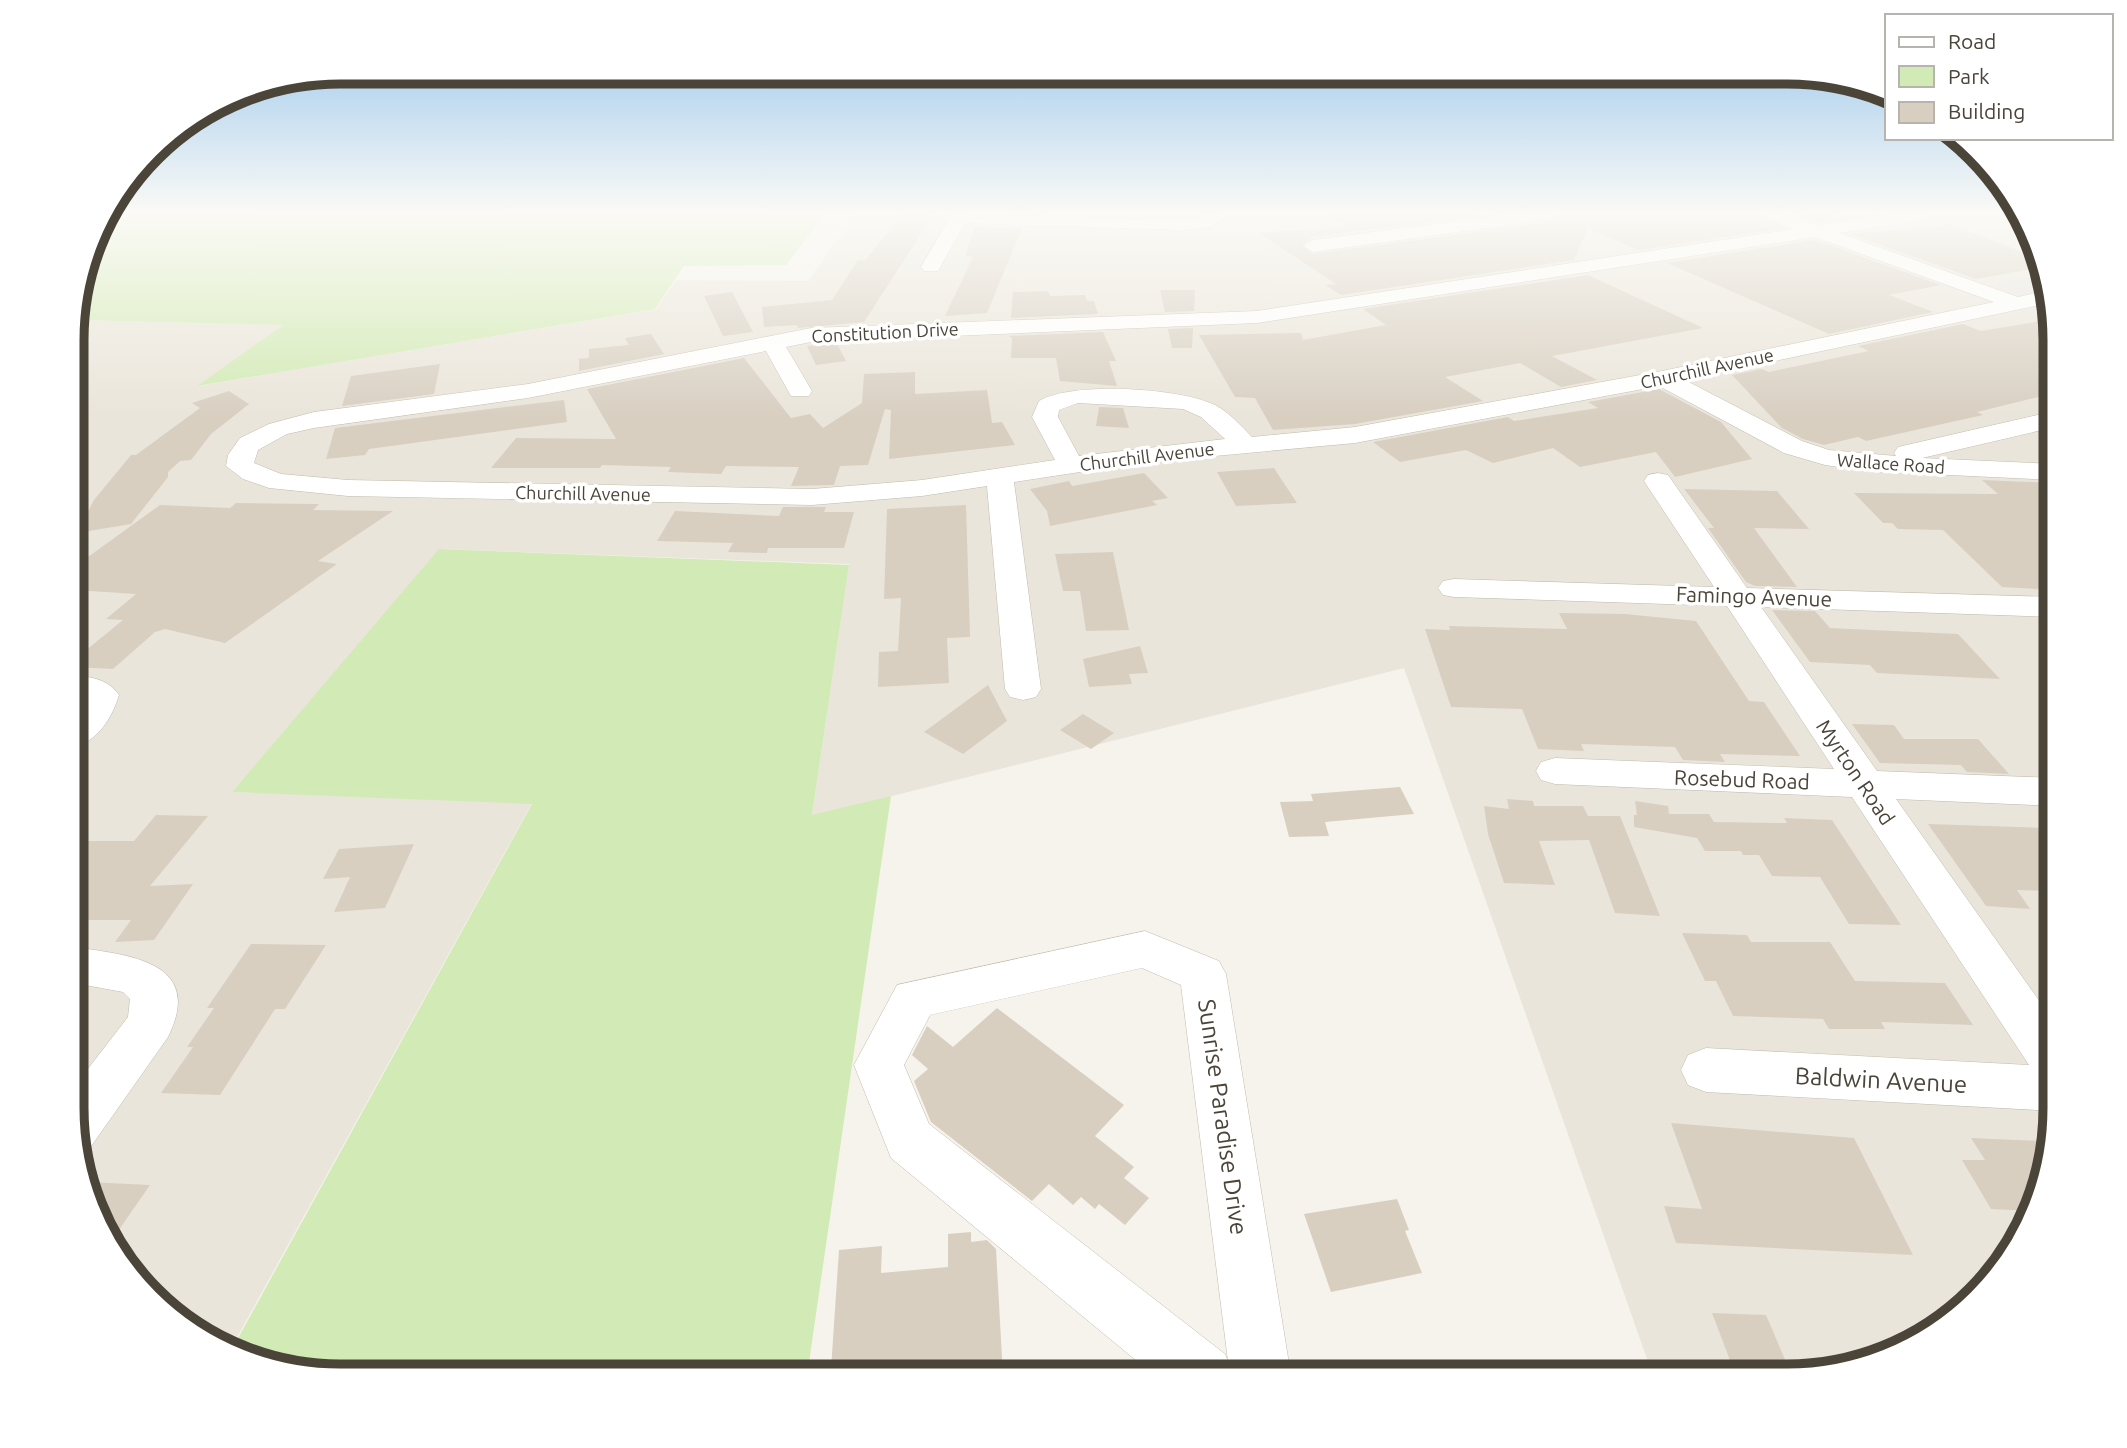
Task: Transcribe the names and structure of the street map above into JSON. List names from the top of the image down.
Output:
{
  "streets": {
    "street": [
      "Constitution Drive",
      "Churchill Avenue",
      "Wallace Road",
      "Famingo Avenue",
      "Myrton Road",
      "Rosebud Road",
      "Baldwin Avenue",
      "Sunrise Paradise Drive"
    ]
  },
  "crossings": [
    ["Constitution Drive", "Churchill Avenue"],
    ["Churchill Avenue", "Wallace Road"],
    ["Famingo Avenue", "Myrton Road"],
    ["Myrton Road", "Rosebud Road"]
  ],
  "legend": ["Road", "Park", "Building"]
}
